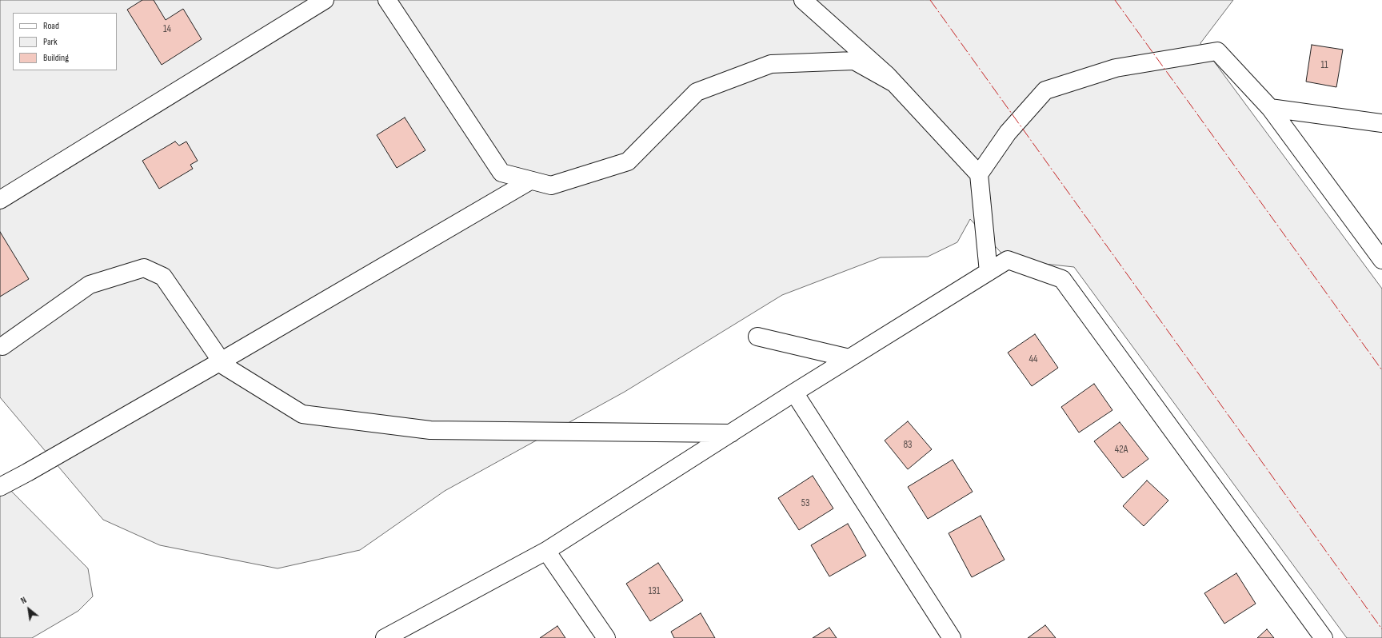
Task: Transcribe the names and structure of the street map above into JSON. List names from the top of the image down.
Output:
{
  "house_numbers": [
    "14",
    "11",
    "44",
    "83",
    "42А",
    "53",
    "131"
  ],
  "legend": ["Road", "Park", "Building"],
  "north": "top left"
}
